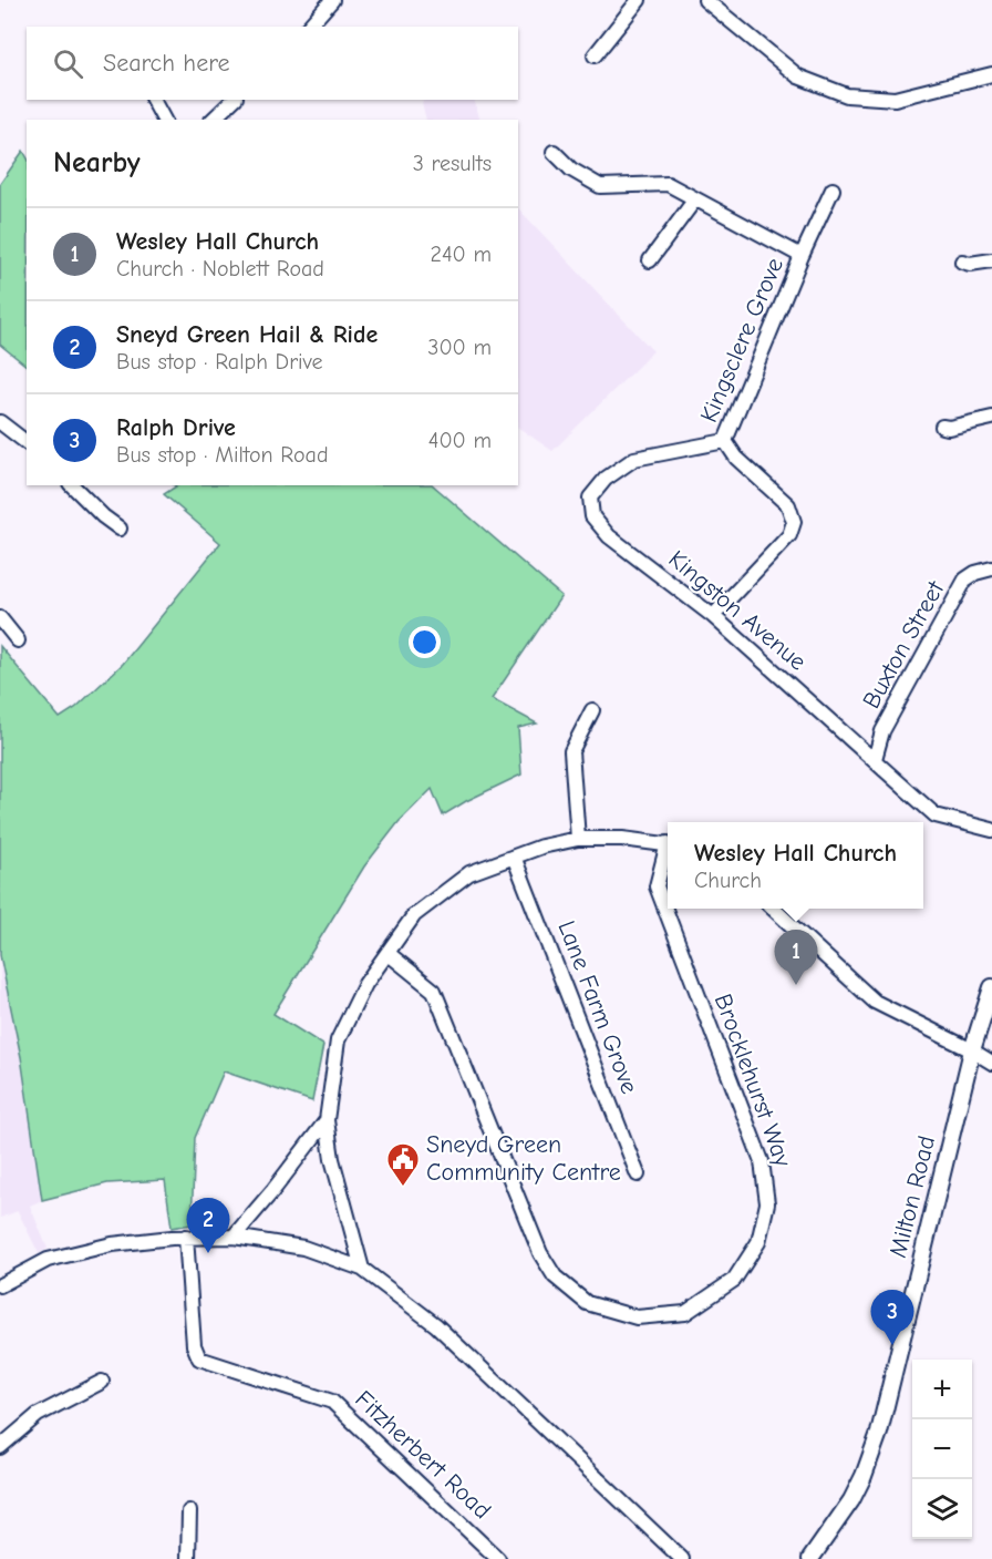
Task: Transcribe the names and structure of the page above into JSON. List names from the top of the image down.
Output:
{
  "streets": {
    "street": [
      "Kingsclere Grove",
      "Kingston Avenue",
      "Buxton Street",
      "Lane Farm Grove",
      "Brocklehurst Way",
      "Milton Road",
      "Fitzherbert Road"
    ]
  },
  "crossings": [
    ["Kingsclere Grove", "Kingston Avenue"],
    ["Kingston Avenue", "Buxton Street"]
  ],
  "places": {
    "public building": ["Sneyd Green Community Centre"]
  },
  "page": {
    "search": "Search here",
    "heading": ["Nearby", "3 results"],
    "list": [
      {
        "mark": "1",
        "name": "Wesley Hall Church",
        "note": "Church · Noblett Road",
        "value": "240 m"
      },
      {
        "mark": "2",
        "name": "Sneyd Green Hail & Ride",
        "note": "Bus stop · Ralph Drive",
        "value": "300 m"
      },
      {
        "mark": "3",
        "name": "Ralph Drive",
        "note": "Bus stop · Milton Road",
        "value": "400 m"
      }
    ],
    "popup": ["Wesley Hall Church", "Church"],
    "pins": ["1", "2", "3"],
    "map_buttons": ["+", "−"]
  }
}
